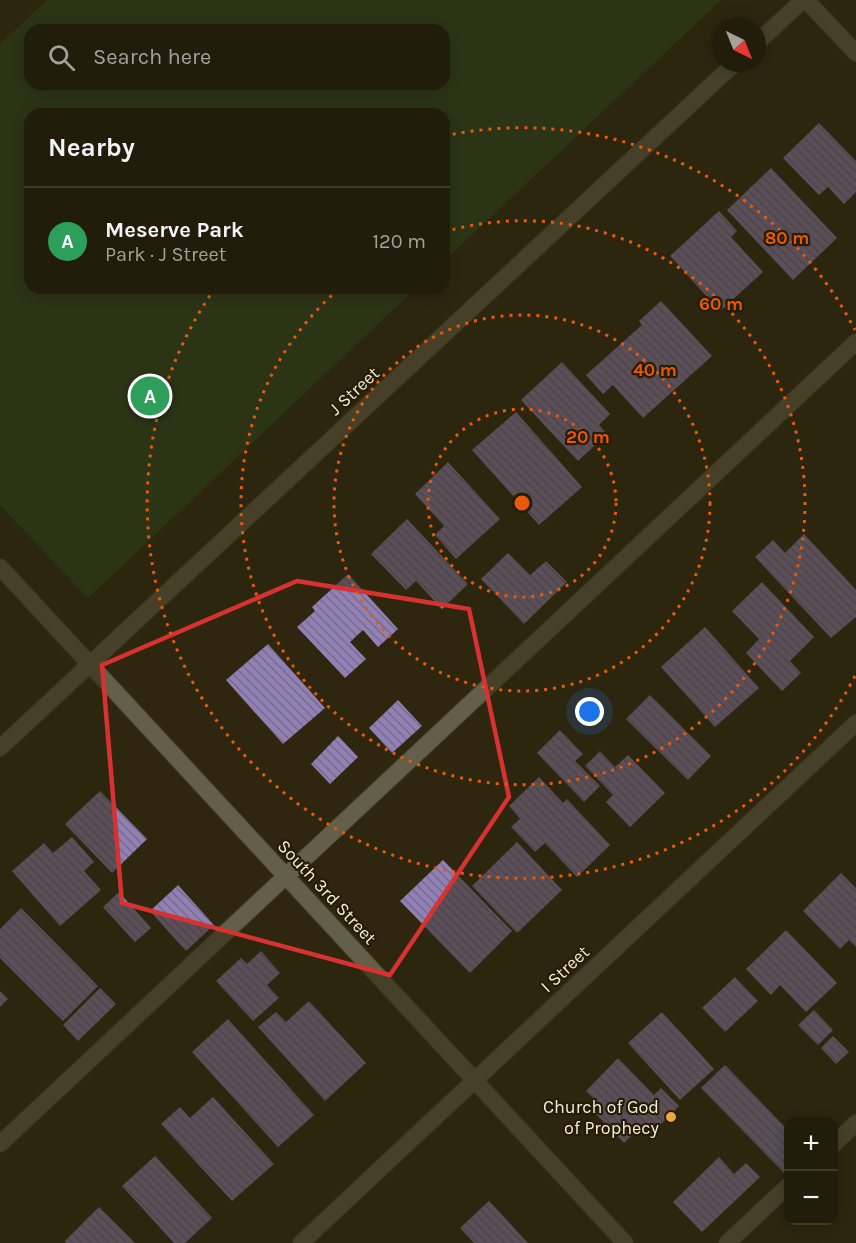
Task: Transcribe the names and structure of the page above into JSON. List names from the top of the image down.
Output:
{
  "streets": {
    "street": ["J Street", "South 3rd Street", "I Street"]
  },
  "crossings": [
    ["J Street", "South 3rd Street"],
    ["South 3rd Street", "I Street"]
  ],
  "places": ["Church of God of Prophecy"],
  "north": "bottom right",
  "page": {
    "search": "Search here",
    "heading": "Nearby",
    "list": [
      {
        "mark": "A",
        "name": "Meserve Park",
        "note": "Park · J Street",
        "value": "120 m"
      }
    ],
    "pins": "A",
    "map_buttons": ["+", "−"]
  },
  "rings": [
    "80 m",
    "60 m",
    "40 m",
    "20 m"
  ]
}
